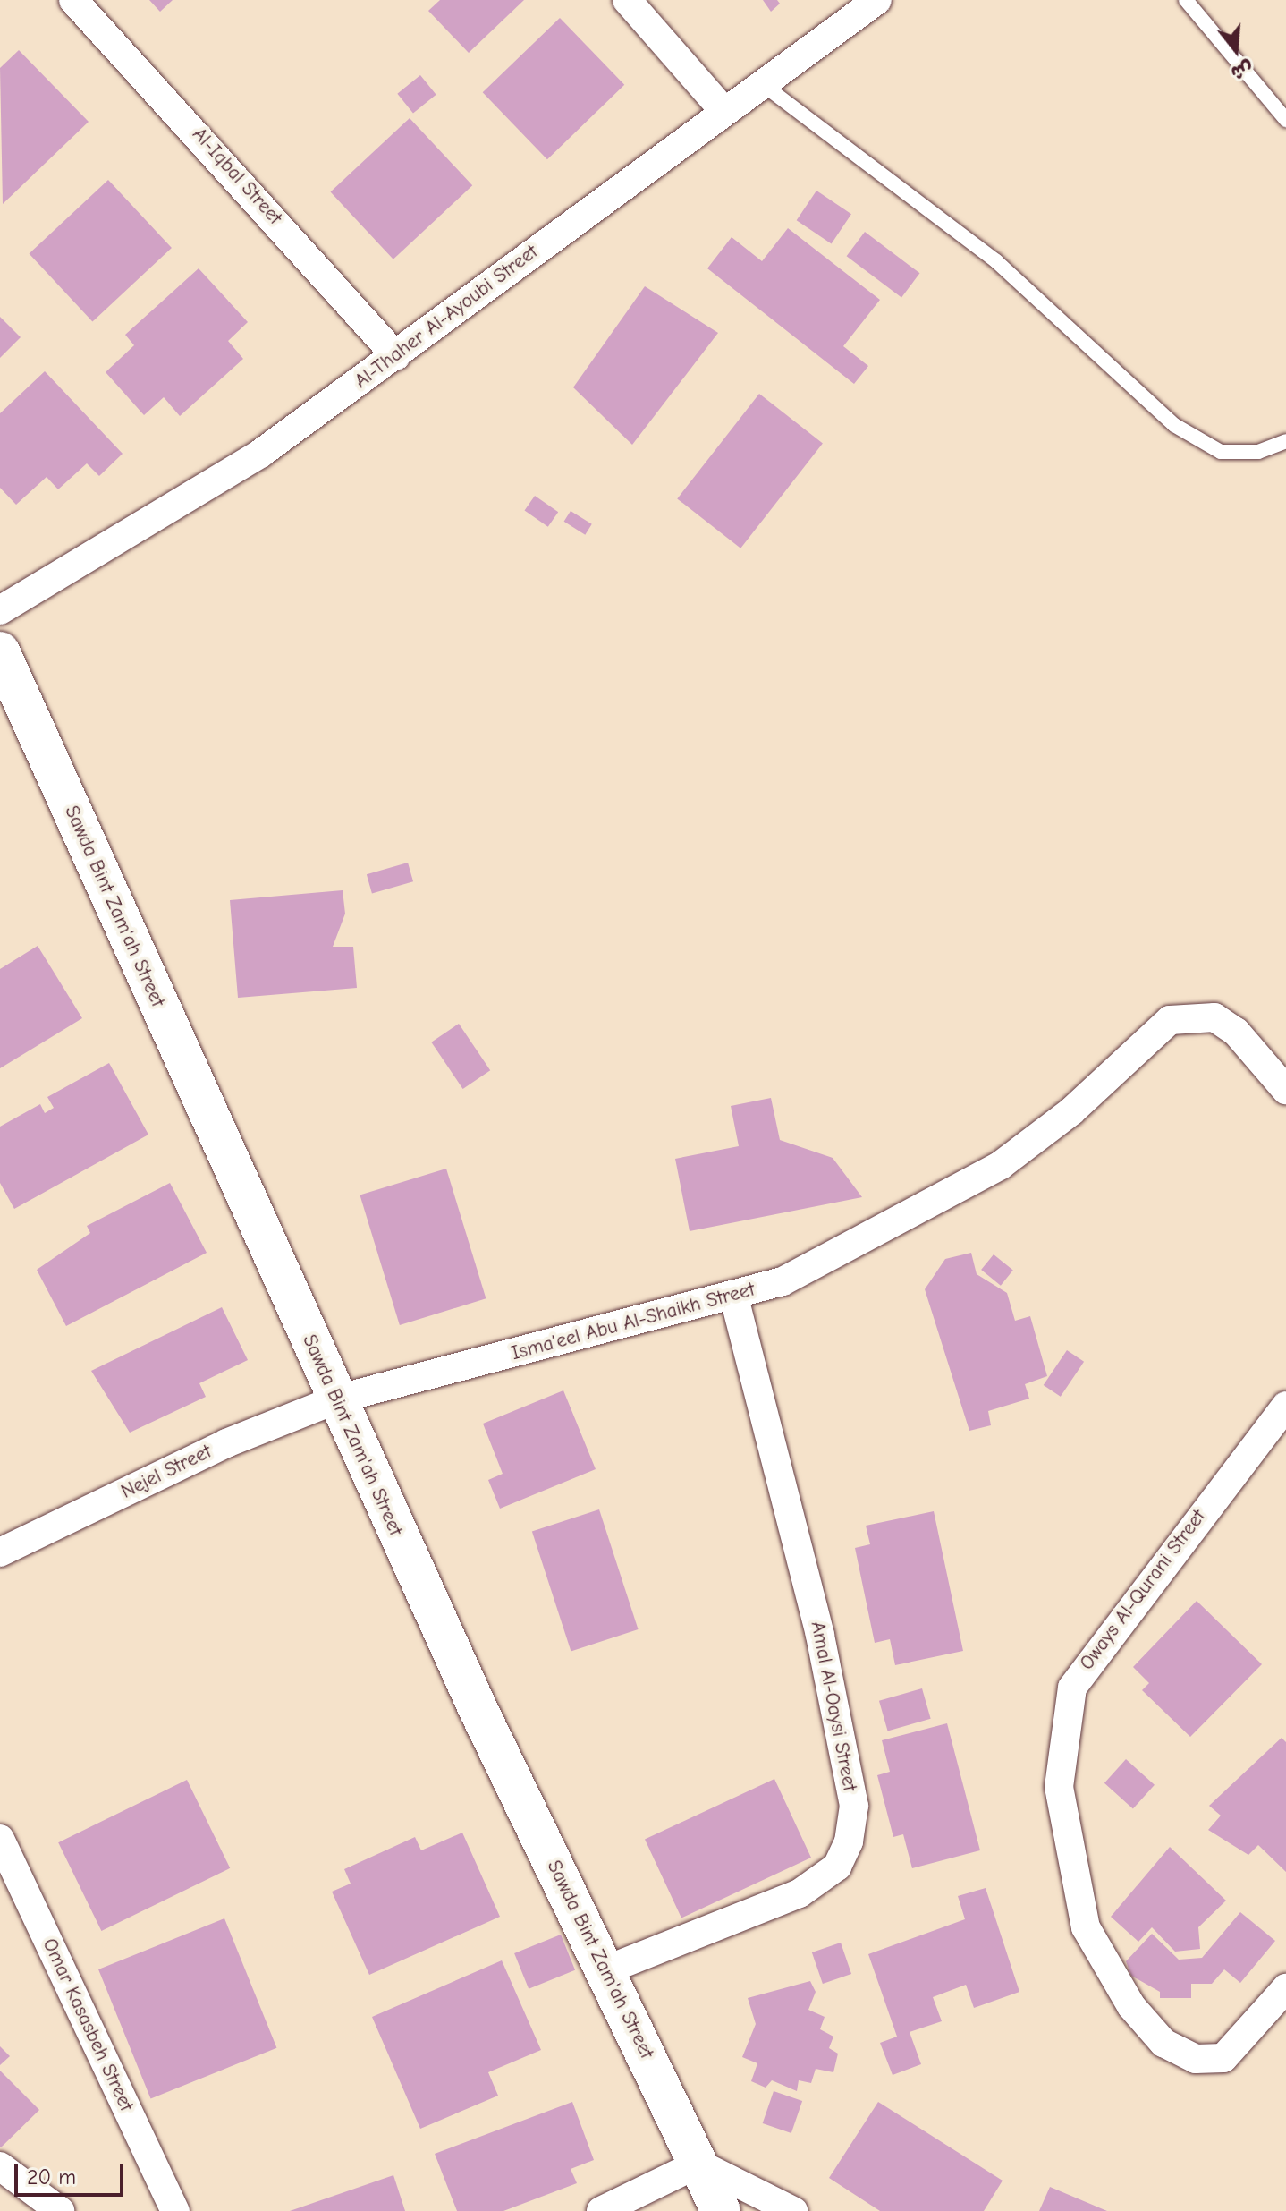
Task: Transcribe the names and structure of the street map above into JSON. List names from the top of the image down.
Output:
{
  "streets": {
    "street": [
      "Al-Iqbal Street",
      "Al-Thaher Al-Ayoubi Street",
      "Sawda Bint Zam'ah Street",
      "Isma'eel Abu Al-Shaikh Street",
      "Nejel Street",
      "Oways Al-Qurani Street",
      "Amal Al-Oaysi Street",
      "Omar Kasasbeh Street"
    ]
  },
  "crossings": [
    ["Al-Iqbal Street", "Al-Thaher Al-Ayoubi Street"],
    ["Sawda Bint Zam'ah Street", "Isma'eel Abu Al-Shaikh Street"],
    ["Sawda Bint Zam'ah Street", "Nejel Street"],
    ["Sawda Bint Zam'ah Street", "Amal Al-Oaysi Street"],
    ["Isma'eel Abu Al-Shaikh Street", "Nejel Street"],
    ["Isma'eel Abu Al-Shaikh Street", "Amal Al-Oaysi Street"]
  ],
  "scale_bar": "20 m",
  "north": "bottom"
}
